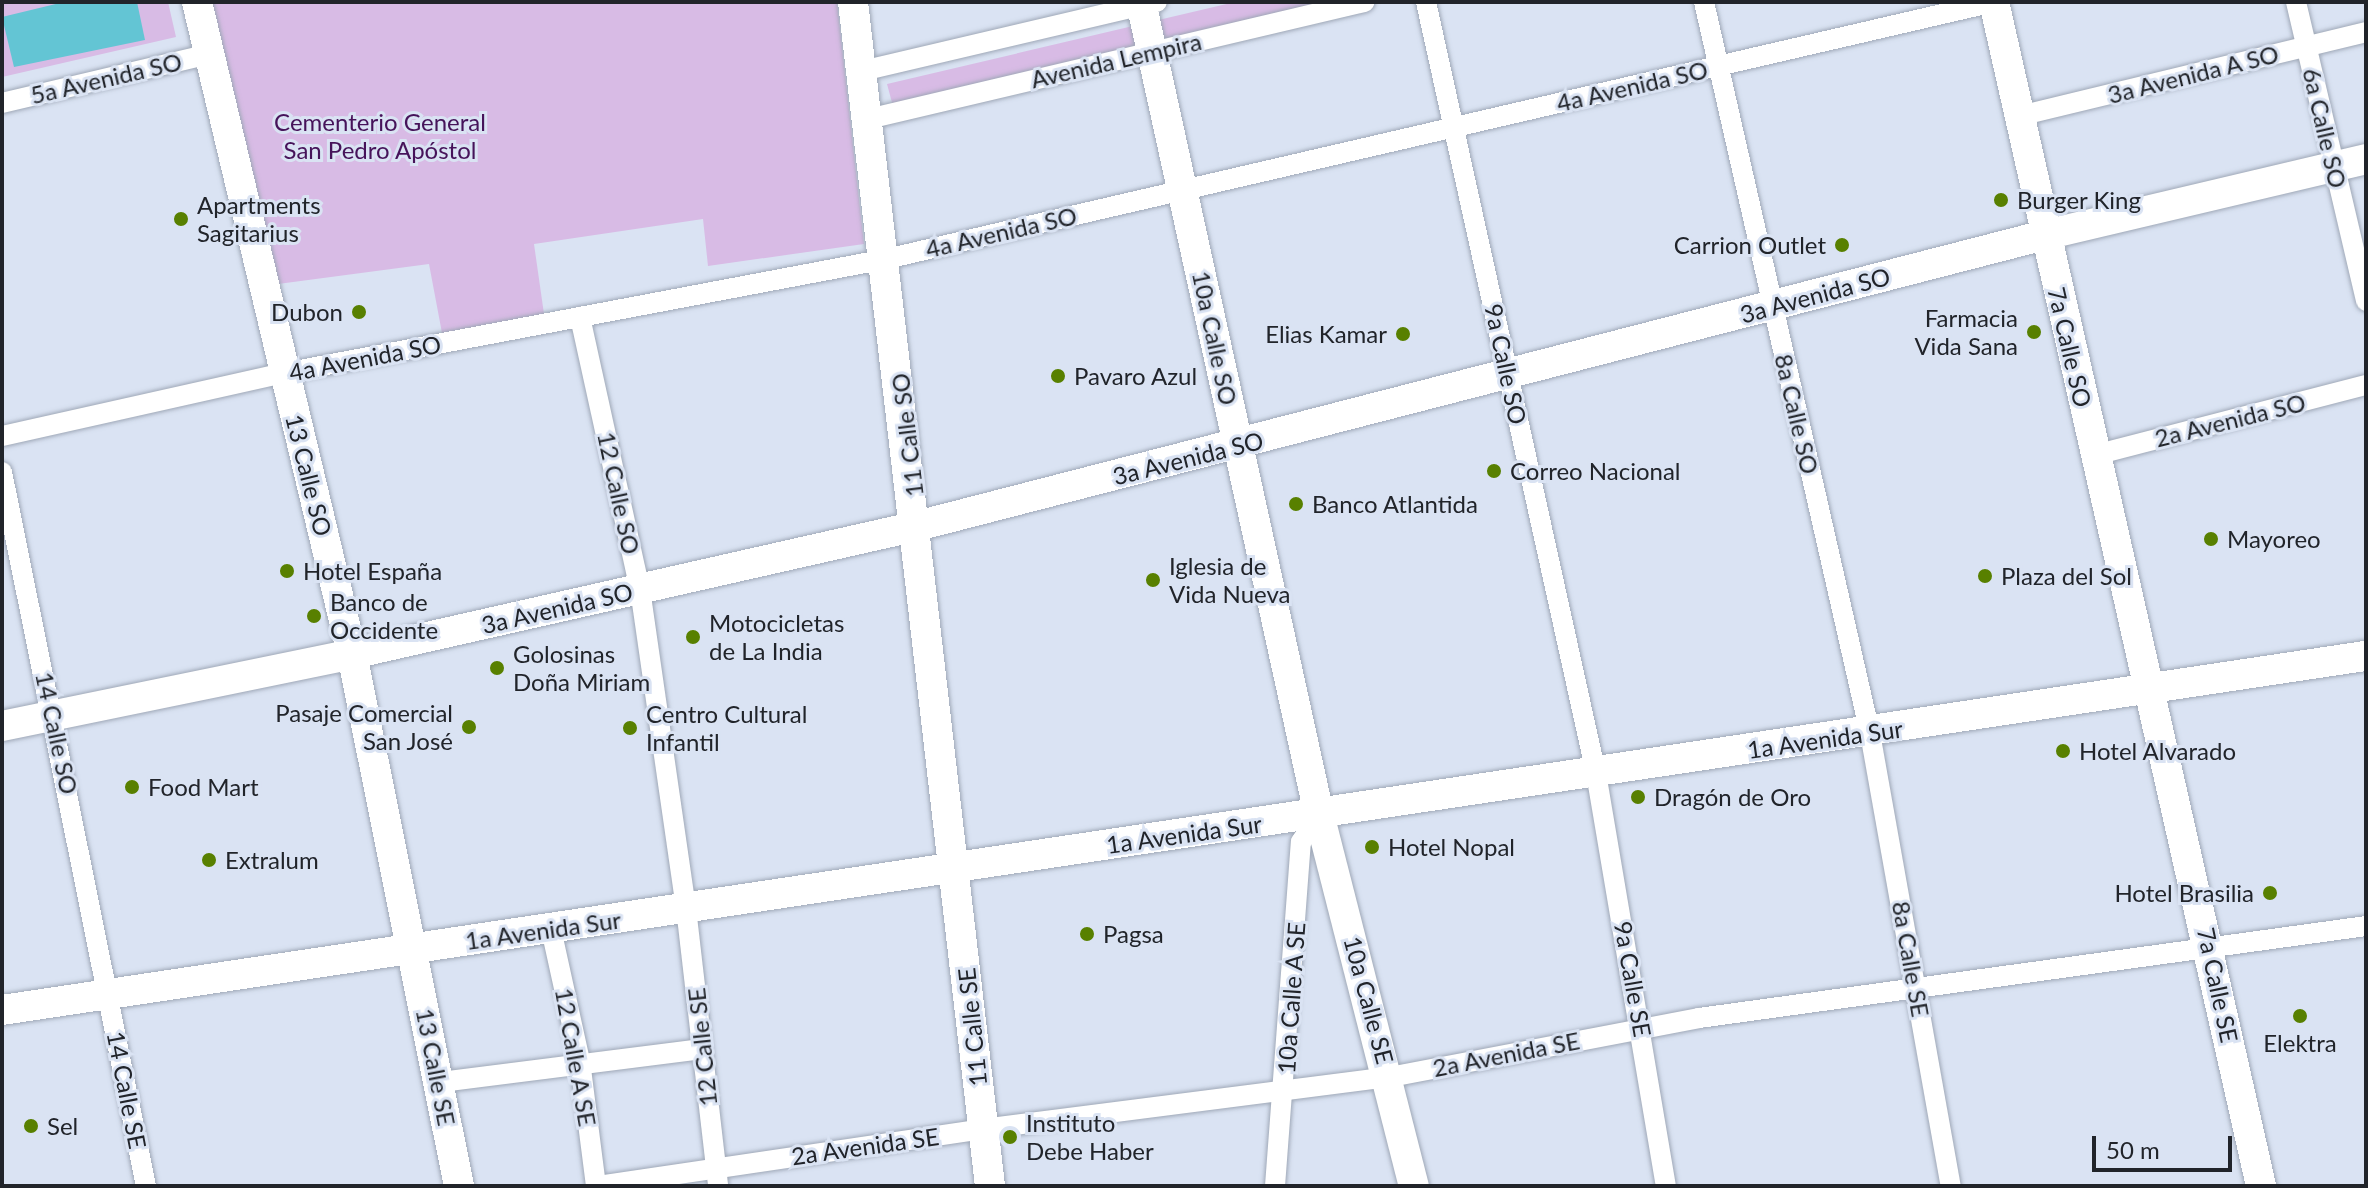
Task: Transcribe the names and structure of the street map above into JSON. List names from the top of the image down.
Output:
{
  "streets": {
    "street": [
      "Avenida Lempira",
      "3a Avenida A SO",
      "5a Avenida SO",
      "4a Avenida SO",
      "6a Calle SO",
      "3a Avenida SO",
      "10a Calle SO",
      "7a Calle SO",
      "9a Calle SO",
      "8a Calle SO",
      "2a Avenida SO",
      "11 Calle SO",
      "13 Calle SO",
      "12 Calle SO",
      "14 Calle SO",
      "1a Avenida Sur",
      "8a Calle SE",
      "9a Calle SE",
      "7a Calle SE",
      "10a Calle A SE",
      "10a Calle SE",
      "11 Calle SE",
      "12 Calle SE",
      "2a Avenida SE",
      "12 Calle A SE",
      "13 Calle SE",
      "14 Calle SE"
    ]
  },
  "crossings": [
    ["Avenida Lempira", "10a Calle SO"],
    ["Avenida Lempira", "11 Calle SO"],
    ["3a Avenida A SO", "6a Calle SO"],
    ["3a Avenida A SO", "7a Calle SO"],
    ["5a Avenida SO", "13 Calle SO"],
    ["4a Avenida SO", "10a Calle SO"],
    ["4a Avenida SO", "7a Calle SO"],
    ["4a Avenida SO", "9a Calle SO"],
    ["4a Avenida SO", "8a Calle SO"],
    ["4a Avenida SO", "11 Calle SO"],
    ["4a Avenida SO", "13 Calle SO"],
    ["4a Avenida SO", "12 Calle SO"],
    ["6a Calle SO", "3a Avenida SO"],
    ["3a Avenida SO", "10a Calle SO"],
    ["3a Avenida SO", "7a Calle SO"],
    ["3a Avenida SO", "9a Calle SO"],
    ["3a Avenida SO", "8a Calle SO"],
    ["3a Avenida SO", "11 Calle SO"],
    ["3a Avenida SO", "13 Calle SO"],
    ["3a Avenida SO", "12 Calle SO"],
    ["3a Avenida SO", "14 Calle SO"],
    ["10a Calle SO", "1a Avenida Sur"],
    ["10a Calle SO", "10a Calle A SE"],
    ["10a Calle SO", "10a Calle SE"],
    ["7a Calle SO", "2a Avenida SO"],
    ["7a Calle SO", "1a Avenida Sur"],
    ["7a Calle SO", "7a Calle SE"],
    ["9a Calle SO", "1a Avenida Sur"],
    ["9a Calle SO", "9a Calle SE"],
    ["8a Calle SO", "1a Avenida Sur"],
    ["8a Calle SO", "8a Calle SE"],
    ["11 Calle SO", "1a Avenida Sur"],
    ["11 Calle SO", "11 Calle SE"],
    ["13 Calle SO", "1a Avenida Sur"],
    ["13 Calle SO", "13 Calle SE"],
    ["12 Calle SO", "1a Avenida Sur"],
    ["12 Calle SO", "12 Calle SE"],
    ["14 Calle SO", "1a Avenida Sur"],
    ["14 Calle SO", "14 Calle SE"],
    ["1a Avenida Sur", "8a Calle SE"],
    ["1a Avenida Sur", "9a Calle SE"],
    ["1a Avenida Sur", "7a Calle SE"],
    ["1a Avenida Sur", "10a Calle A SE"],
    ["1a Avenida Sur", "10a Calle SE"],
    ["1a Avenida Sur", "11 Calle SE"],
    ["1a Avenida Sur", "12 Calle SE"],
    ["1a Avenida Sur", "12 Calle A SE"],
    ["1a Avenida Sur", "13 Calle SE"],
    ["1a Avenida Sur", "14 Calle SE"],
    ["8a Calle SE", "2a Avenida SE"],
    ["9a Calle SE", "2a Avenida SE"],
    ["7a Calle SE", "2a Avenida SE"],
    ["10a Calle A SE", "10a Calle SE"],
    ["10a Calle A SE", "2a Avenida SE"],
    ["10a Calle SE", "2a Avenida SE"],
    ["11 Calle SE", "2a Avenida SE"],
    ["12 Calle SE", "2a Avenida SE"],
    ["2a Avenida SE", "12 Calle A SE"]
  ],
  "parks": ["Cementerio General San Pedro Apóstol"],
  "places": [
    "Burger King",
    "Apartments Sagitarius",
    "Carrion Outlet",
    "Dubon",
    "Farmacia Vida Sana",
    "Elias Kamar",
    "Pavaro Azul",
    "Correo Nacional",
    "Banco Atlantida",
    "Mayoreo",
    "Hotel España",
    "Plaza del Sol",
    "Iglesia de Vida Nueva",
    "Banco de Occidente",
    "Motocicletas de La India",
    "Golosinas Doña Miriam",
    "Pasaje Comercial San José",
    "Centro Cultural Infantil",
    "Hotel Alvarado",
    "Food Mart",
    "Dragón de Oro",
    "Hotel Nopal",
    "Extralum",
    "Hotel Brasilia",
    "Pagsa",
    "Elektra",
    "Sel",
    "Instituto Debe Haber"
  ],
  "scale_bar": "50 m"
}
